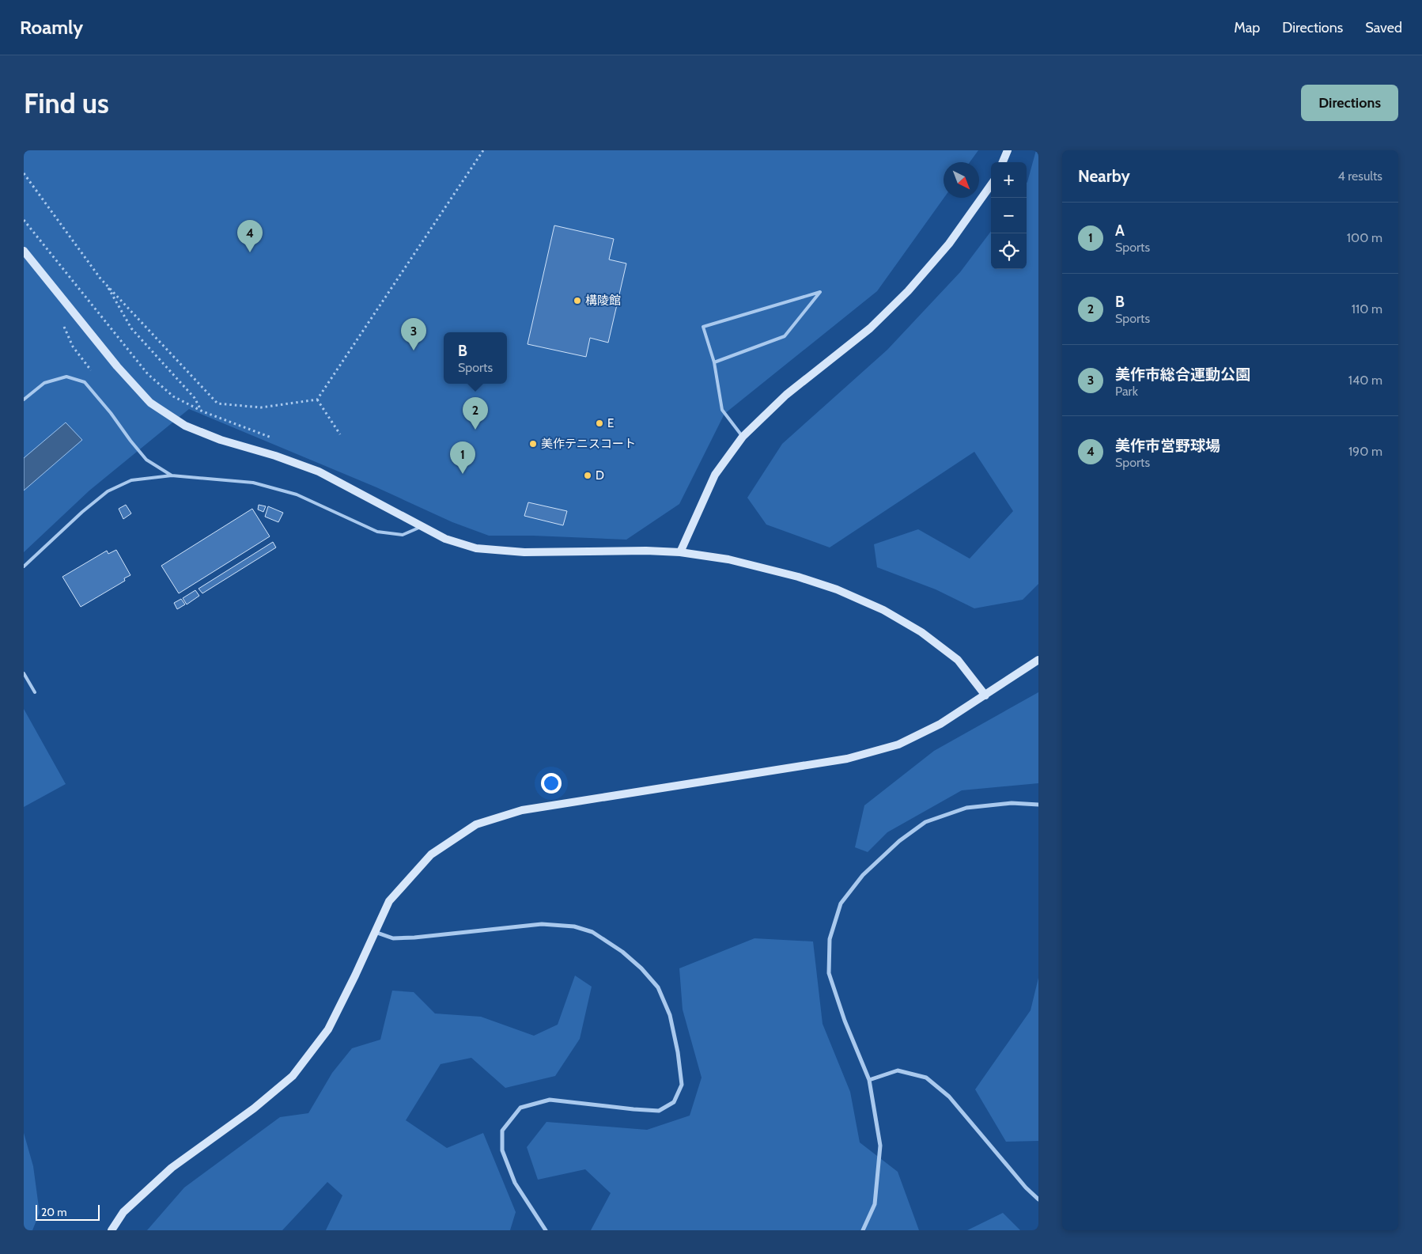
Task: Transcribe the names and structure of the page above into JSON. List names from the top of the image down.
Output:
{
  "places": [
    "構陵館",
    "E",
    "美作テニスコート",
    "D"
  ],
  "scale_bar": "20 m",
  "north": "bottom right",
  "page": {
    "header": "Roamly",
    "nav": ["Map", "Directions", "Saved"],
    "buttons": "Directions",
    "title": "Find us",
    "heading": ["Nearby", "4 results"],
    "map_buttons": ["+", "−"],
    "list": [
      {
        "mark": "1",
        "name": "A",
        "note": "Sports",
        "value": "100 m"
      },
      {
        "mark": "2",
        "name": "B",
        "note": "Sports",
        "value": "110 m"
      },
      {
        "mark": "3",
        "name": "美作市総合運動公園",
        "note": "Park",
        "value": "140 m"
      },
      {
        "mark": "4",
        "name": "美作市営野球場",
        "note": "Sports",
        "value": "190 m"
      }
    ],
    "pins": [
      "4",
      "3",
      "2",
      "1"
    ],
    "popup": ["B", "Sports"],
    "scale": "20 m"
  }
}
